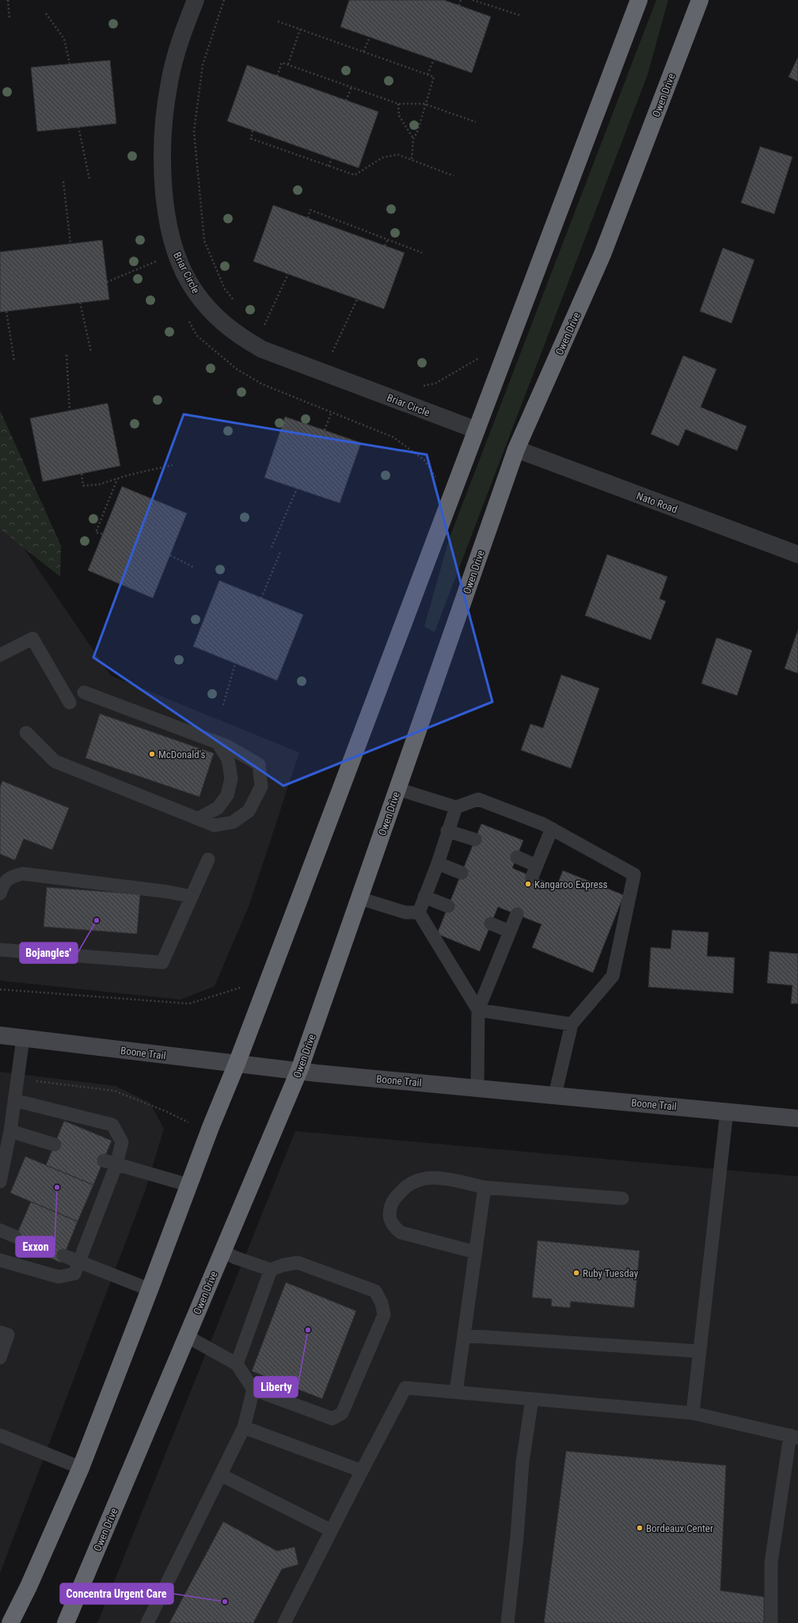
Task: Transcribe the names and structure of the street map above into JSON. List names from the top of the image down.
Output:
{
  "streets": {
    "highway": ["Owen Drive"],
    "street": ["Briar Circle", "Nato Road", "Boone Trail"]
  },
  "crossings": [
    ["Owen Drive", "Nato Road"],
    ["Owen Drive", "Boone Trail"]
  ],
  "places": [
    "McDonald's",
    "Kangaroo Express",
    "Bojangles'",
    "Exxon",
    "Ruby Tuesday",
    "Liberty",
    "Bordeaux Center",
    "Concentra Urgent Care"
  ]
}
